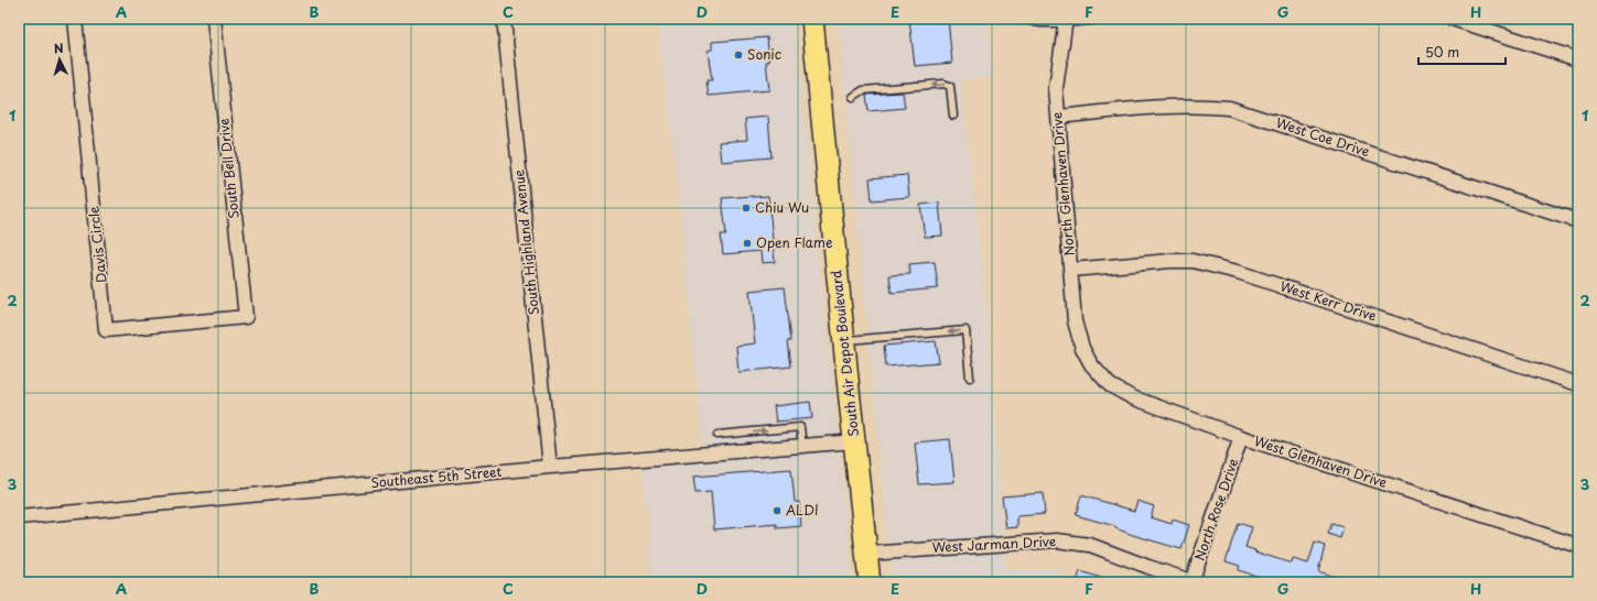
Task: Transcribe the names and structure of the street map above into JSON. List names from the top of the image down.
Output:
{
  "streets": {
    "main road": ["South Air Depot Boulevard"],
    "street": [
      "West Coe Drive",
      "South Bell Drive",
      "North Glenhaven Drive",
      "South Highland Avenue",
      "Davis Circle",
      "West Kerr Drive",
      "West Glenhaven Drive",
      "Southeast 5th Street",
      "North Rose Drive",
      "West Jarman Drive"
    ]
  },
  "crossings": [
    ["West Coe Drive", "North Glenhaven Drive"],
    ["South Bell Drive", "Davis Circle"],
    ["North Glenhaven Drive", "West Kerr Drive"],
    ["North Glenhaven Drive", "West Glenhaven Drive"],
    ["South Highland Avenue", "Southeast 5th Street"],
    ["South Air Depot Boulevard", "Southeast 5th Street"],
    ["South Air Depot Boulevard", "West Jarman Drive"],
    ["West Glenhaven Drive", "North Rose Drive"],
    ["North Rose Drive", "West Jarman Drive"]
  ],
  "places": [
    "Sonic",
    "Chiu Wu",
    "Open Flame",
    "ALDI"
  ],
  "scale_bar": "50 m",
  "north": "top",
  "grid": {
    "columns": [
      "A",
      "B",
      "C",
      "D",
      "E",
      "F",
      "G",
      "H"
    ],
    "rows": ["1", "2", "3"]
  }
}
